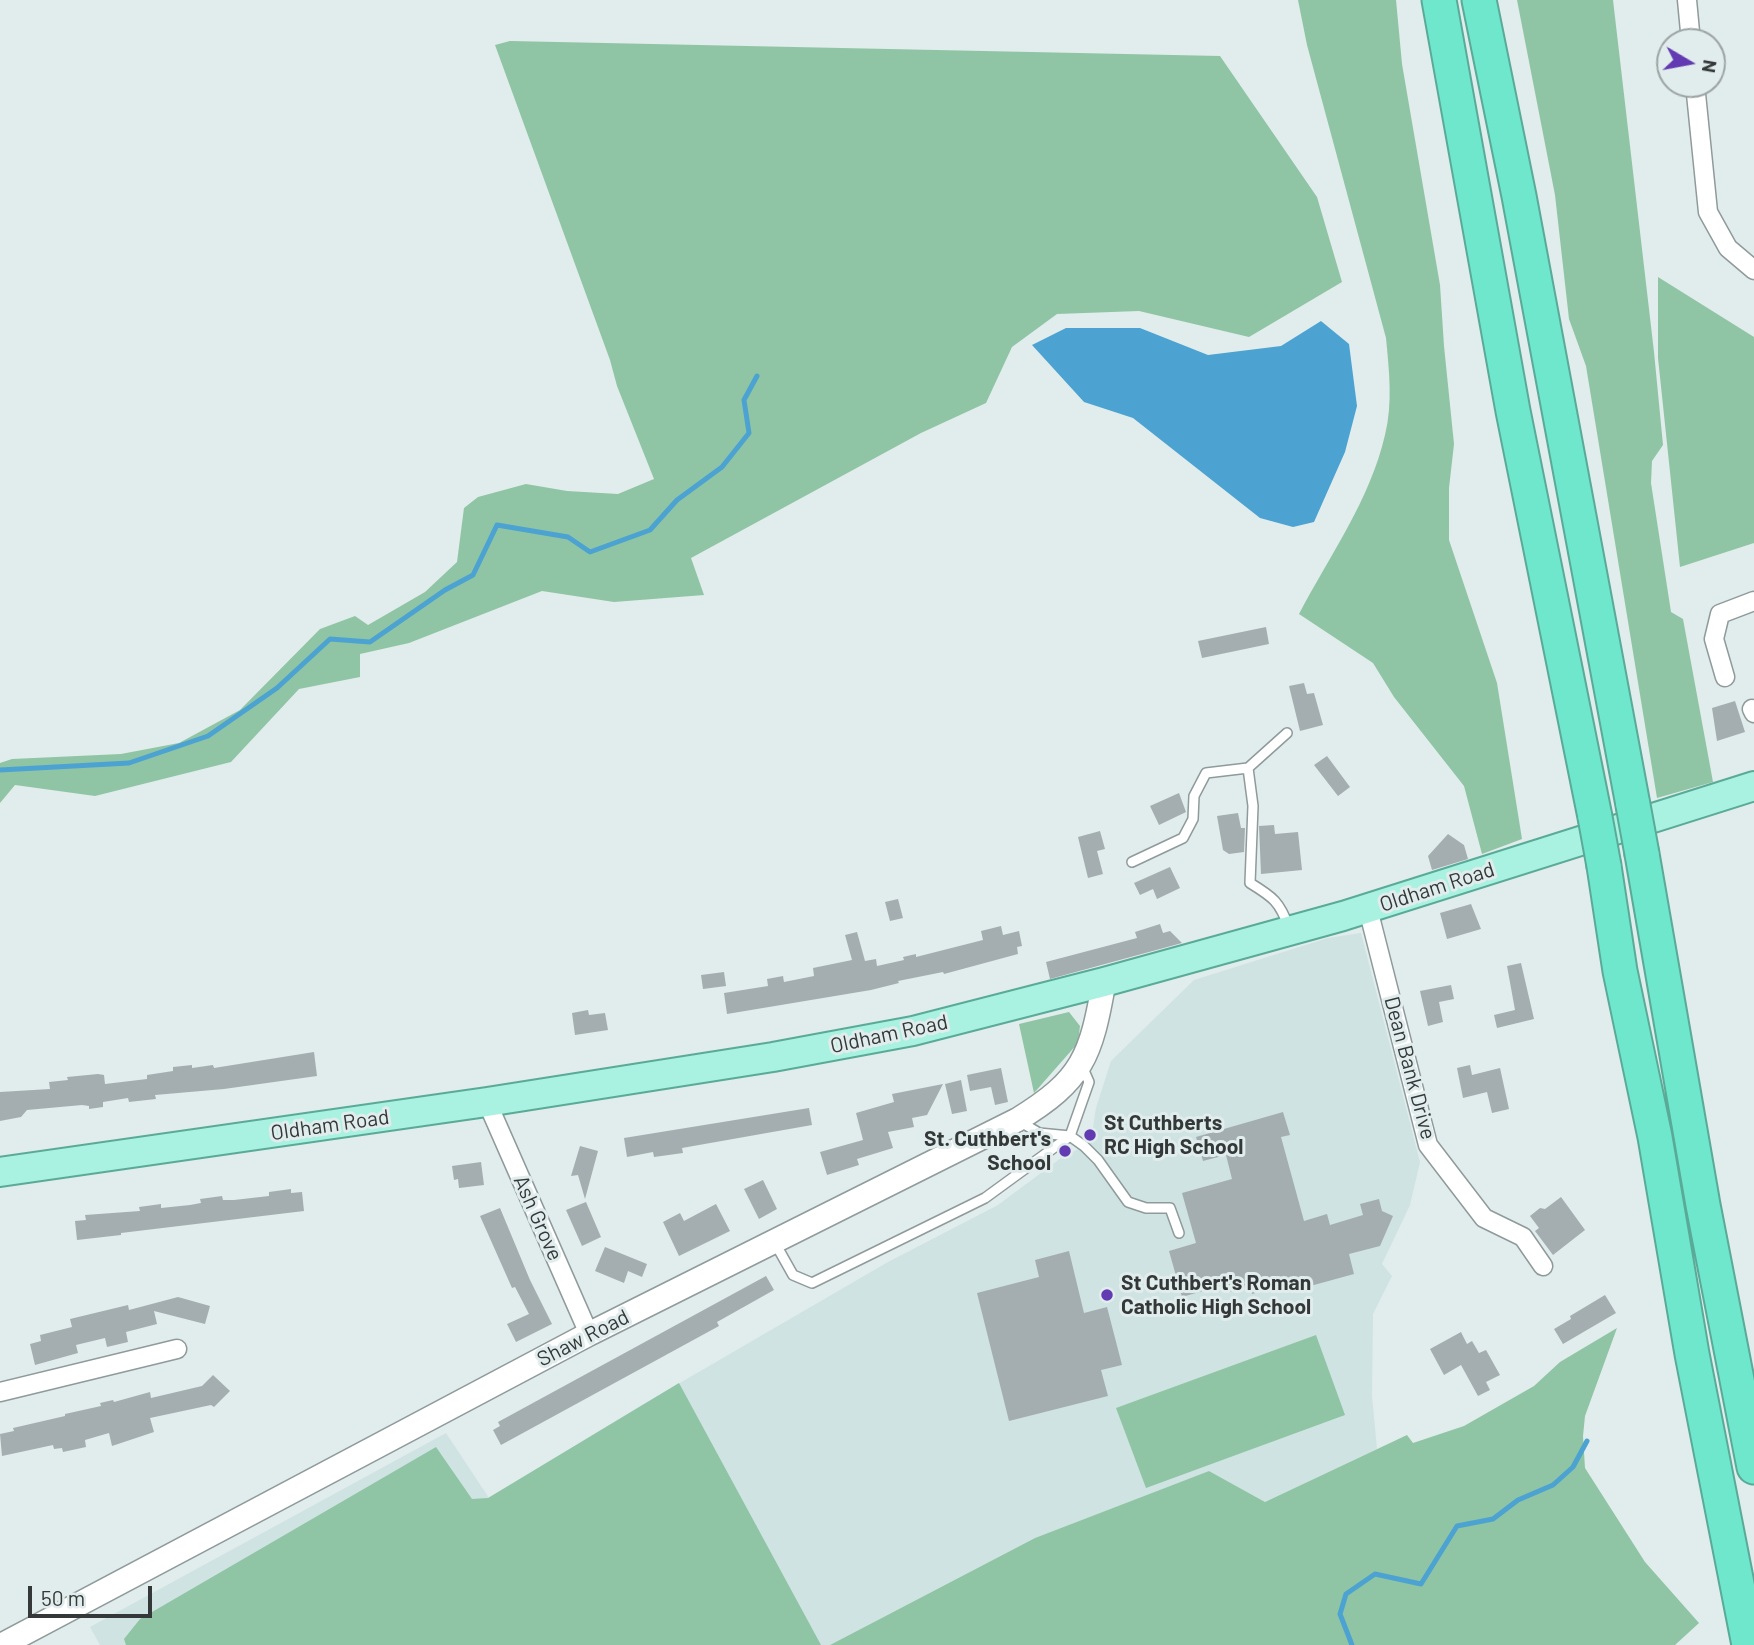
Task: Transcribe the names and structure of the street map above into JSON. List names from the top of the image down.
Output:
{
  "streets": {
    "main road": ["Oldham Road"],
    "street": ["Dean Bank Drive", "Ash Grove", "Shaw Road"]
  },
  "crossings": [
    ["Oldham Road", "Dean Bank Drive"],
    ["Oldham Road", "Ash Grove"],
    ["Oldham Road", "Shaw Road"],
    ["Ash Grove", "Shaw Road"]
  ],
  "places": ["St Cuthberts RC High School", "St. Cuthbert's School", "St Cuthbert's Roman Catholic High School"],
  "scale_bar": "50 m",
  "north": "right"
}
